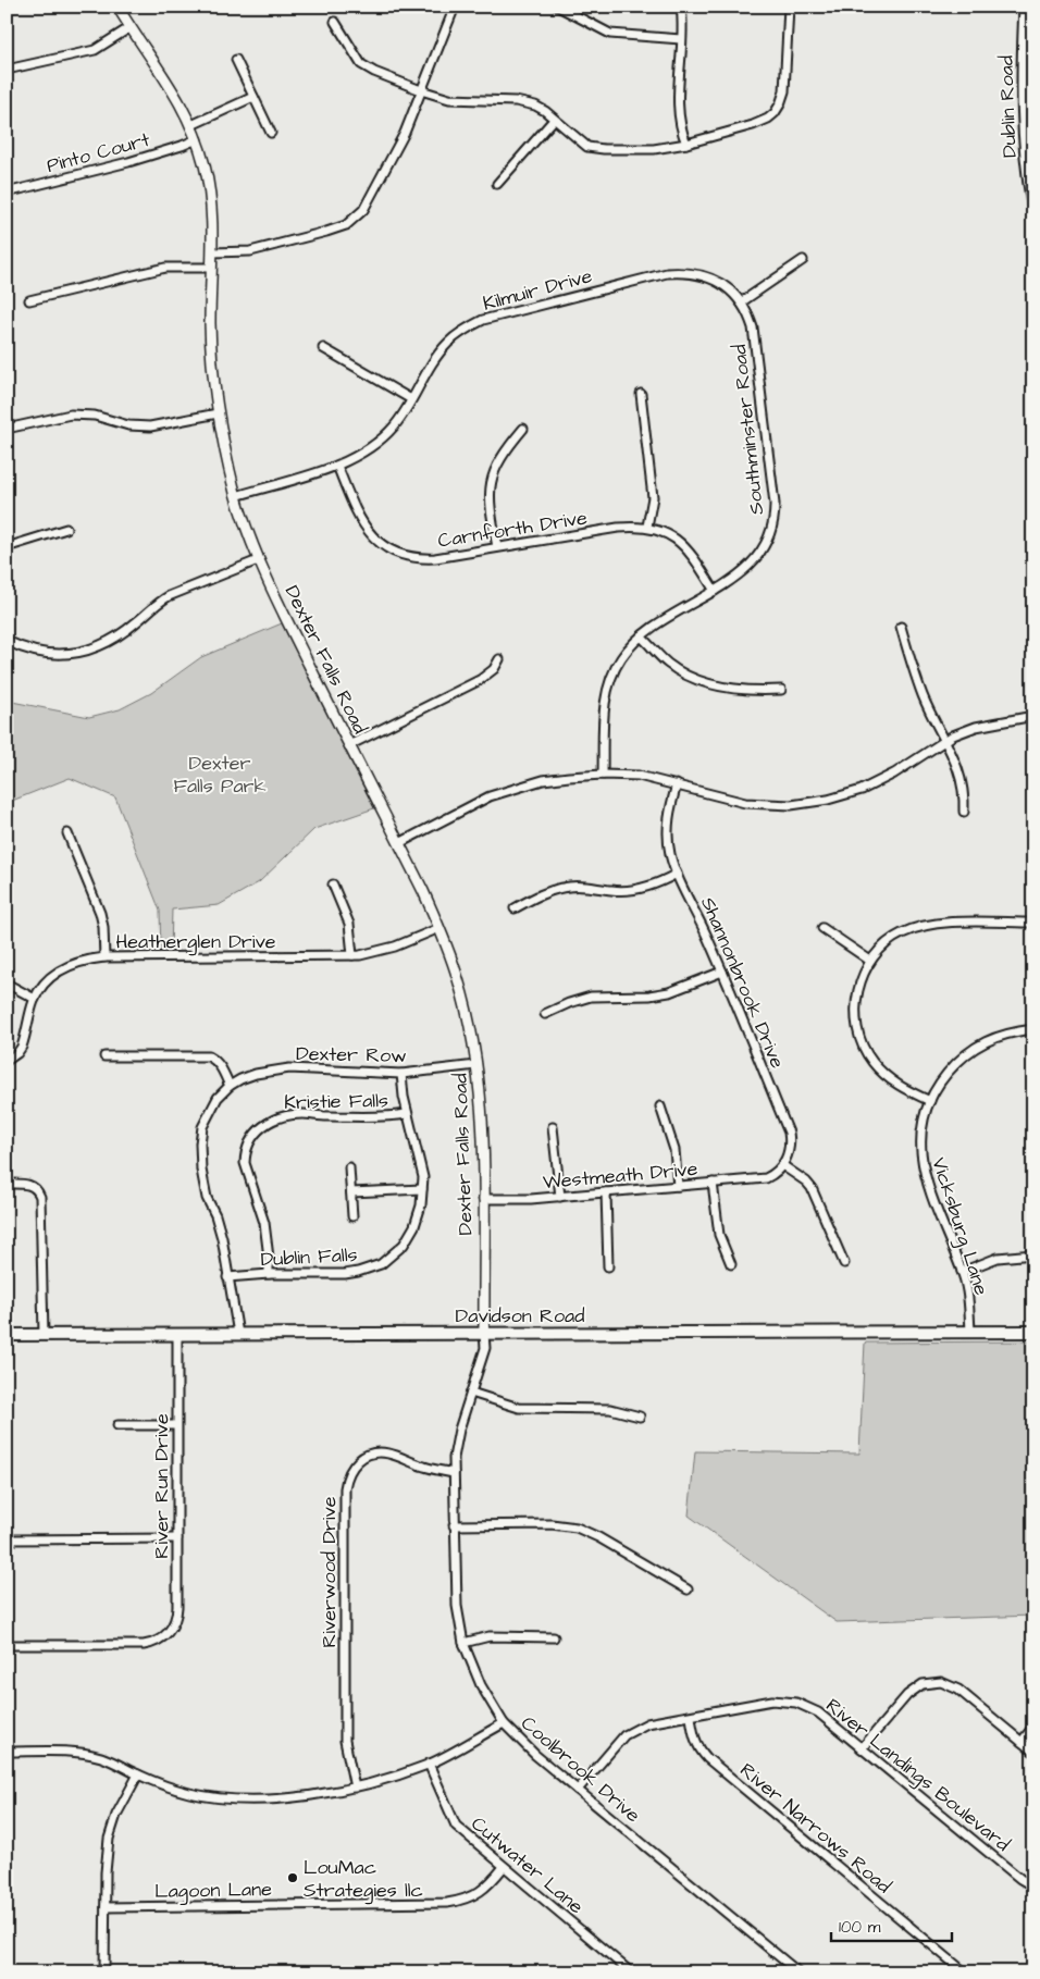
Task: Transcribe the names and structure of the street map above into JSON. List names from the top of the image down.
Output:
{
  "streets": {
    "main road": ["Dublin Road", "Davidson Road"],
    "street": [
      "Pinto Court",
      "Kilmuir Drive",
      "Southminster Road",
      "Carnforth Drive",
      "Dexter Falls Road",
      "Heatherglen Drive",
      "Shannonbrook Drive",
      "Dexter Row",
      "Kristie Falls",
      "Westmeath Drive",
      "Vicksburg Lane",
      "Dublin Falls",
      "River Run Drive",
      "Riverwood Drive",
      "Coolbrook Drive",
      "River Landings Boulevard",
      "River Narrows Road",
      "Cutwater Lane",
      "Lagoon Lane"
    ]
  },
  "crossings": [
    ["Pinto Court", "Dexter Falls Road"],
    ["Kilmuir Drive", "Southminster Road"],
    ["Kilmuir Drive", "Carnforth Drive"],
    ["Kilmuir Drive", "Dexter Falls Road"],
    ["Southminster Road", "Carnforth Drive"],
    ["Dexter Falls Road", "Heatherglen Drive"],
    ["Dexter Falls Road", "Dexter Row"],
    ["Dexter Falls Road", "Westmeath Drive"],
    ["Dexter Falls Road", "Davidson Road"],
    ["Dexter Falls Road", "Coolbrook Drive"],
    ["Shannonbrook Drive", "Westmeath Drive"],
    ["Dexter Row", "Dublin Falls"],
    ["Kristie Falls", "Dublin Falls"],
    ["Vicksburg Lane", "Davidson Road"],
    ["Davidson Road", "River Run Drive"],
    ["Davidson Road", "Coolbrook Drive"],
    ["Riverwood Drive", "Coolbrook Drive"],
    ["Coolbrook Drive", "River Landings Boulevard"],
    ["River Landings Boulevard", "River Narrows Road"],
    ["Cutwater Lane", "Lagoon Lane"]
  ],
  "parks": ["Dexter Falls Park"],
  "places": ["LouMac Strategies llc"],
  "scale_bar": "100 m"
}
